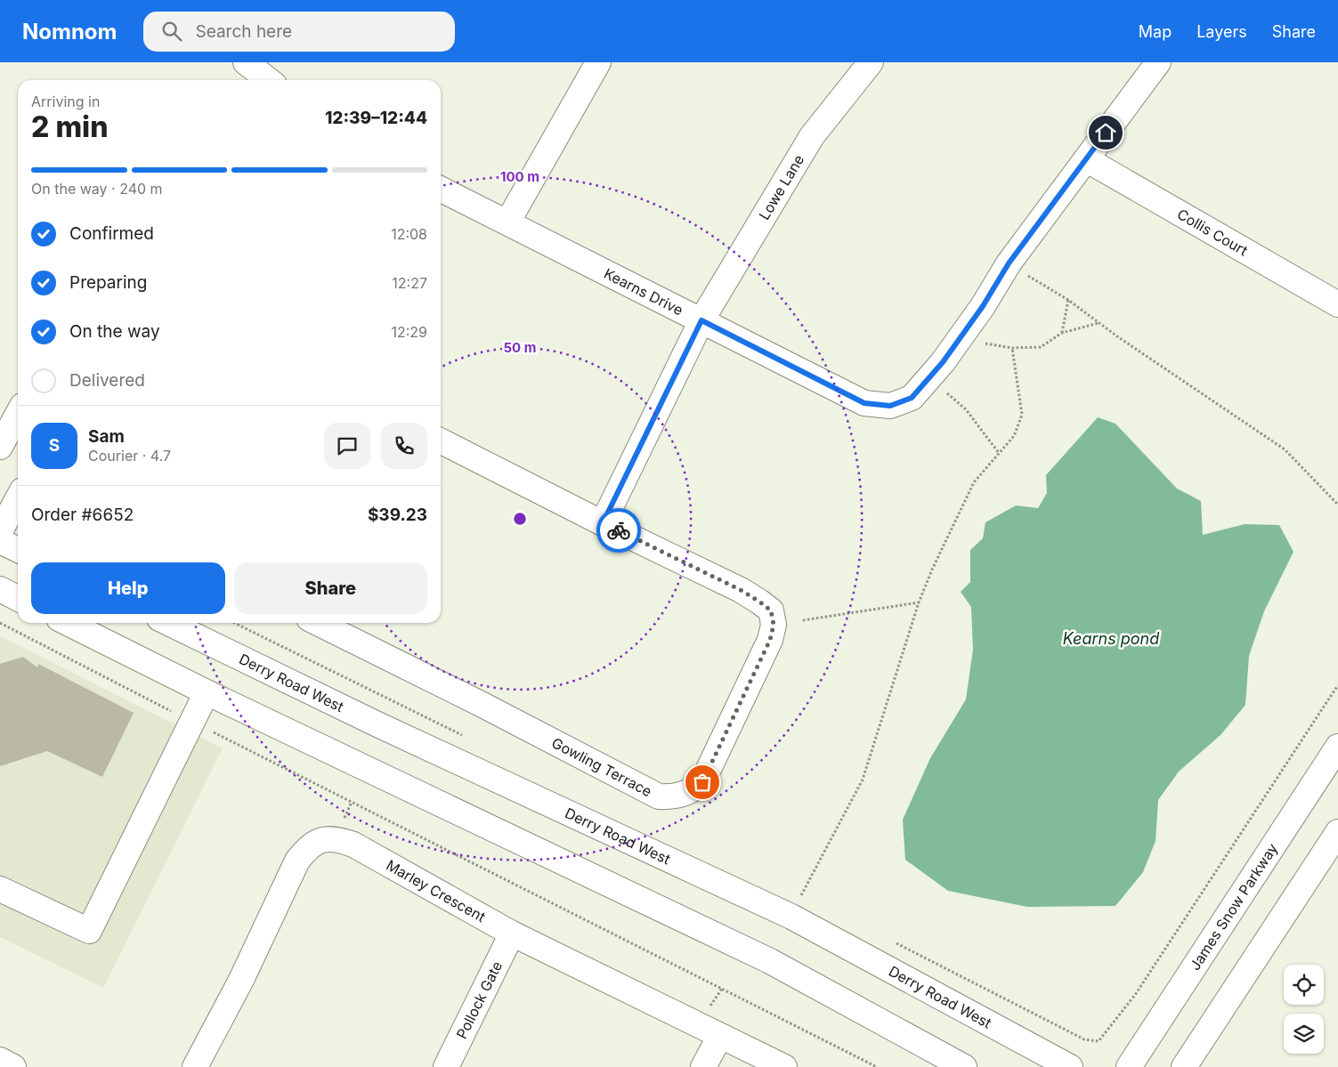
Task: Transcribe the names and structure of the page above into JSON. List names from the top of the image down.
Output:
{
  "streets": {
    "street": [
      "Lowe Lane",
      "Collis Court",
      "Kearns Drive",
      "Derry Road West",
      "Gowling Terrace",
      "Marley Crescent",
      "James Snow Parkway",
      "Pollock Gate"
    ]
  },
  "crossings": [
    ["Lowe Lane", "Kearns Drive"],
    ["Lowe Lane", "Gowling Terrace"],
    ["Collis Court", "Kearns Drive"],
    ["Marley Crescent", "Pollock Gate"]
  ],
  "water": ["Kearns pond"],
  "page": {
    "header": "Nomnom",
    "search": "Search here",
    "nav": ["Map", "Layers", "Share"],
    "heading": ["2 min", "Arriving in", "12:39–12:44"],
    "panel": [
      "Sam",
      "Courier · 4.7",
      "Order #6652",
      "$39.23"
    ],
    "bar": "On the way · 240 m",
    "list": [
      ["Confirmed", "12:08"],
      ["Preparing", "12:27"],
      ["On the way", "12:29"],
      "Delivered"
    ],
    "round": "S",
    "buttons": ["Help", "Share"]
  },
  "rings": ["100 m", "50 m"]
}
